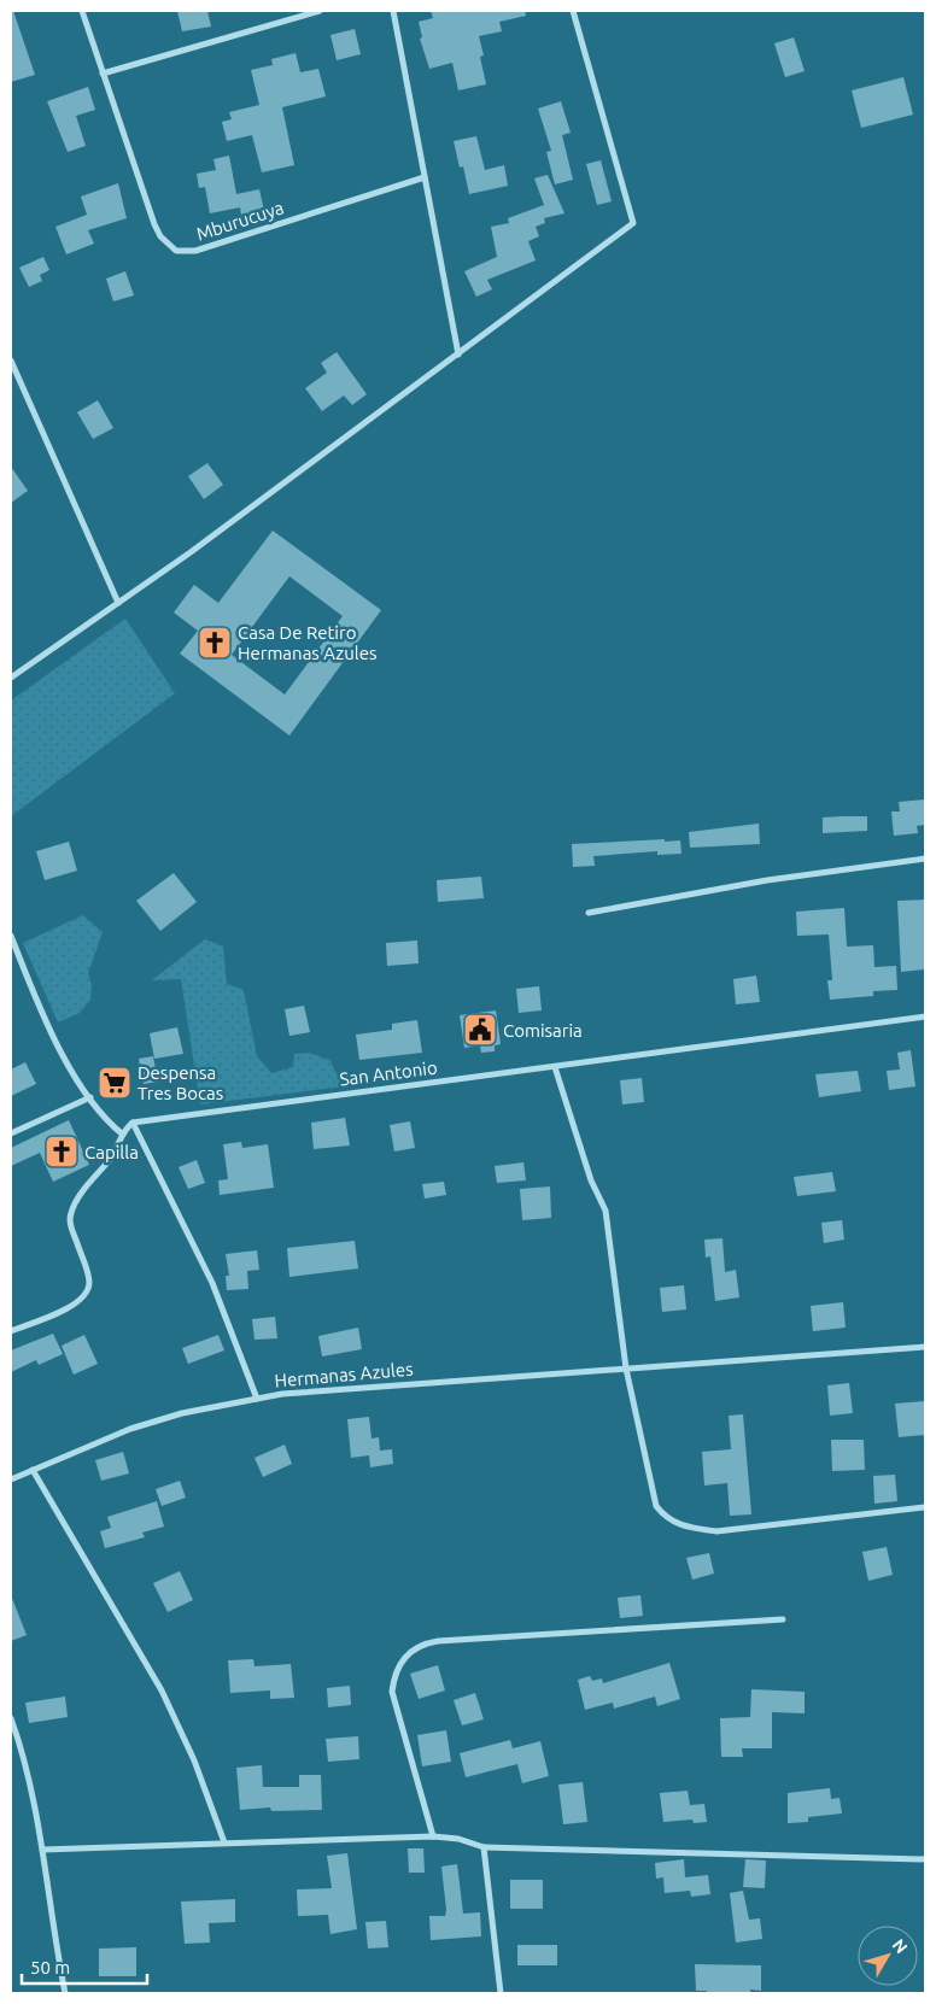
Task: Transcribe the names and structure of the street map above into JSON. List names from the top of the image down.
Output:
{
  "streets": {
    "street": ["Mburucuya", "San Antonio", "Hermanas Azules"]
  },
  "crossings": [
    ["San Antonio", "Hermanas Azules"]
  ],
  "places": {
    "church": ["Casa De Retiro Hermanas Azules", "Capilla"],
    "public building": ["Comisaria"],
    "supermarket": ["Despensa Tres Bocas"]
  },
  "scale_bar": "50 m",
  "north": "top right"
}
